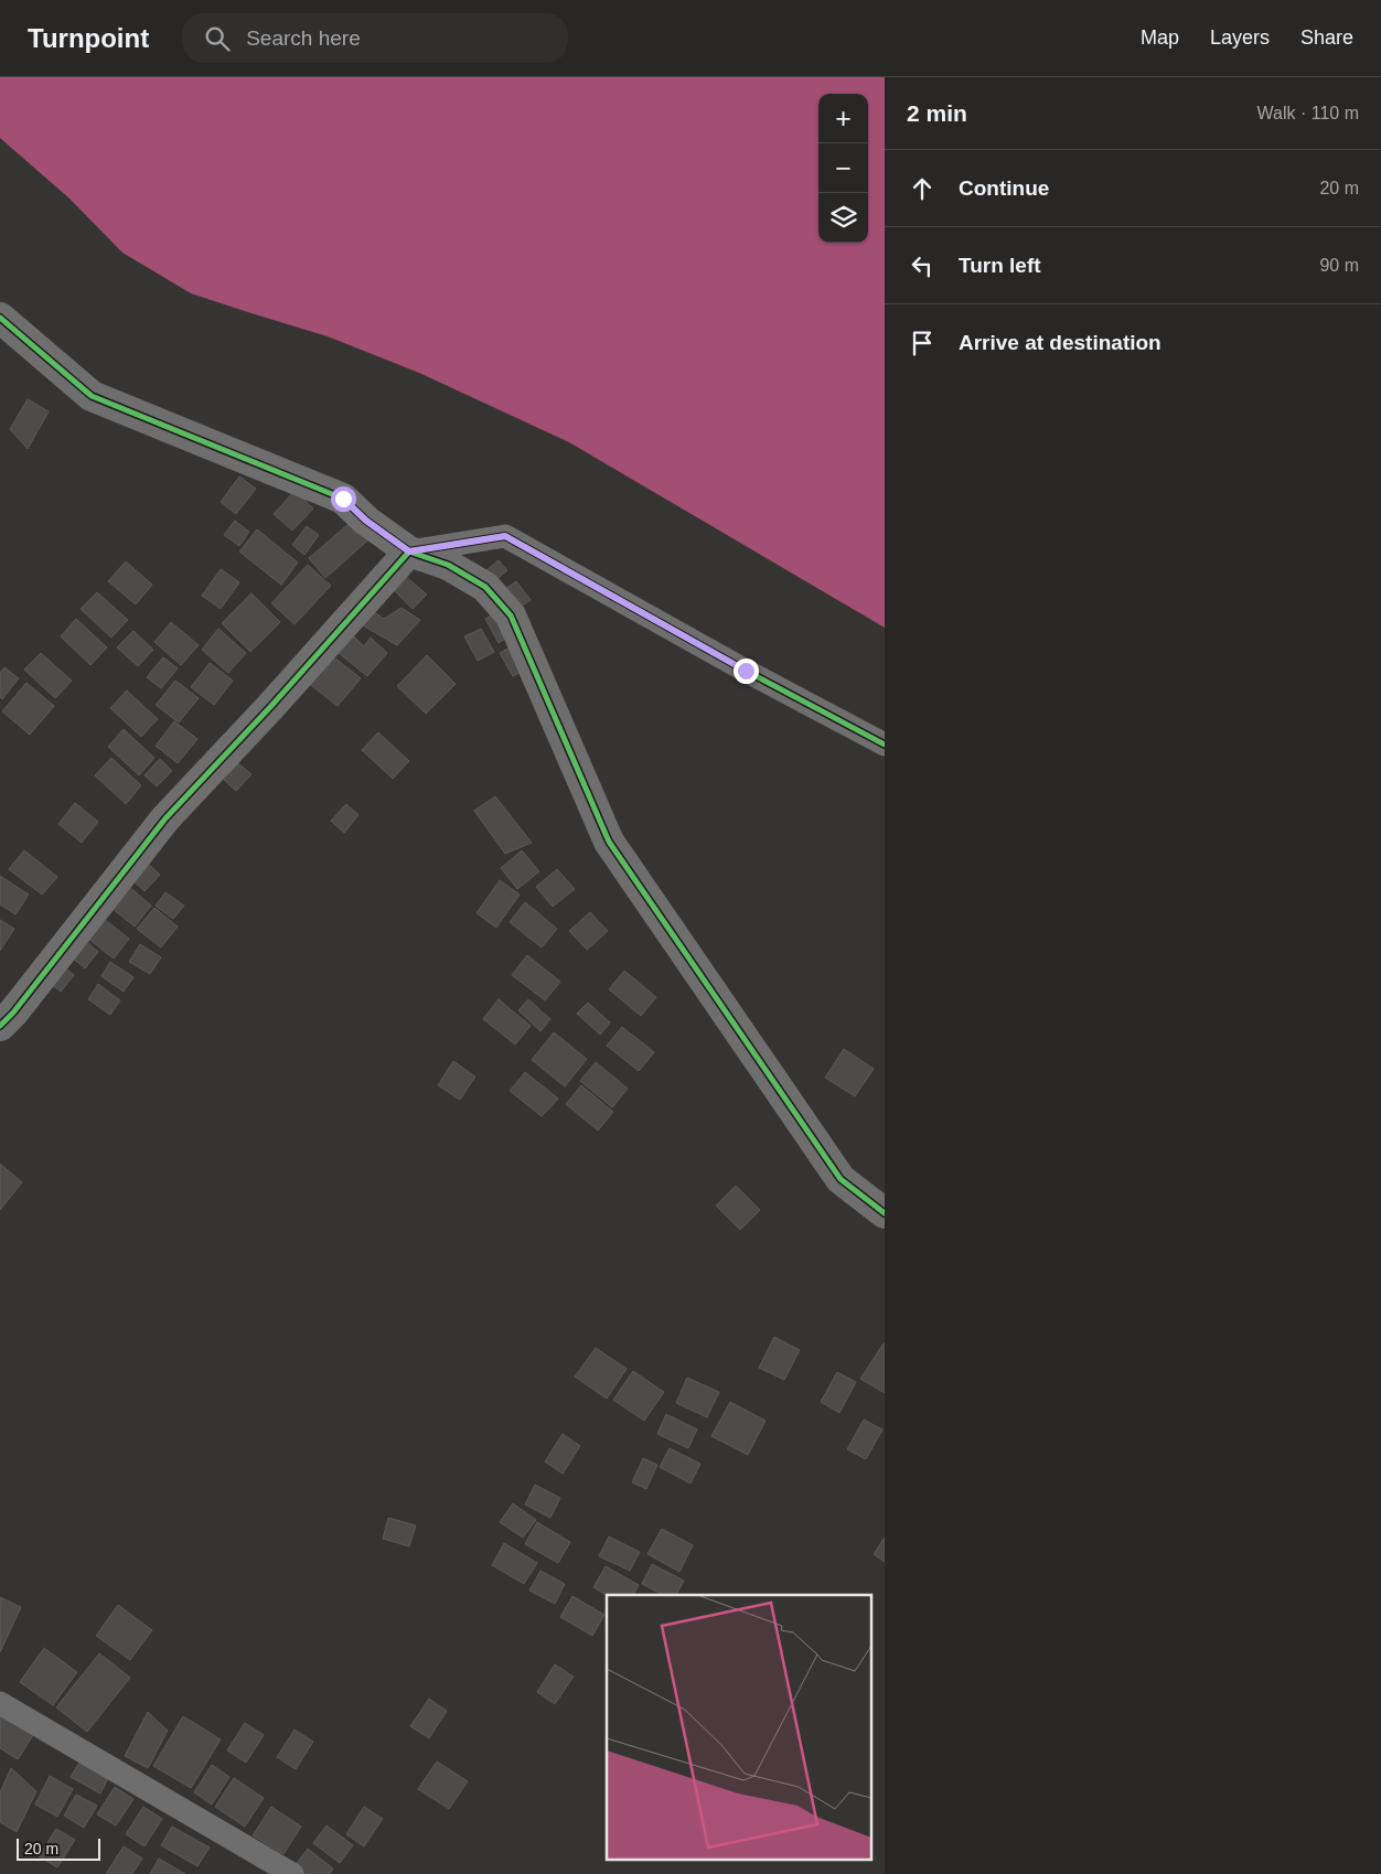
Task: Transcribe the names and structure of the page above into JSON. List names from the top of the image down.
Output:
{
  "scale_bar": "20 m",
  "page": {
    "header": "Turnpoint",
    "search": "Search here",
    "nav": ["Map", "Layers", "Share"],
    "heading": ["2 min", "Walk · 110 m"],
    "map_buttons": ["+", "−"],
    "list": [
      ["Continue", "20 m"],
      ["Turn left", "90 m"],
      "Arrive at destination"
    ],
    "scale": "20 m"
  }
}
